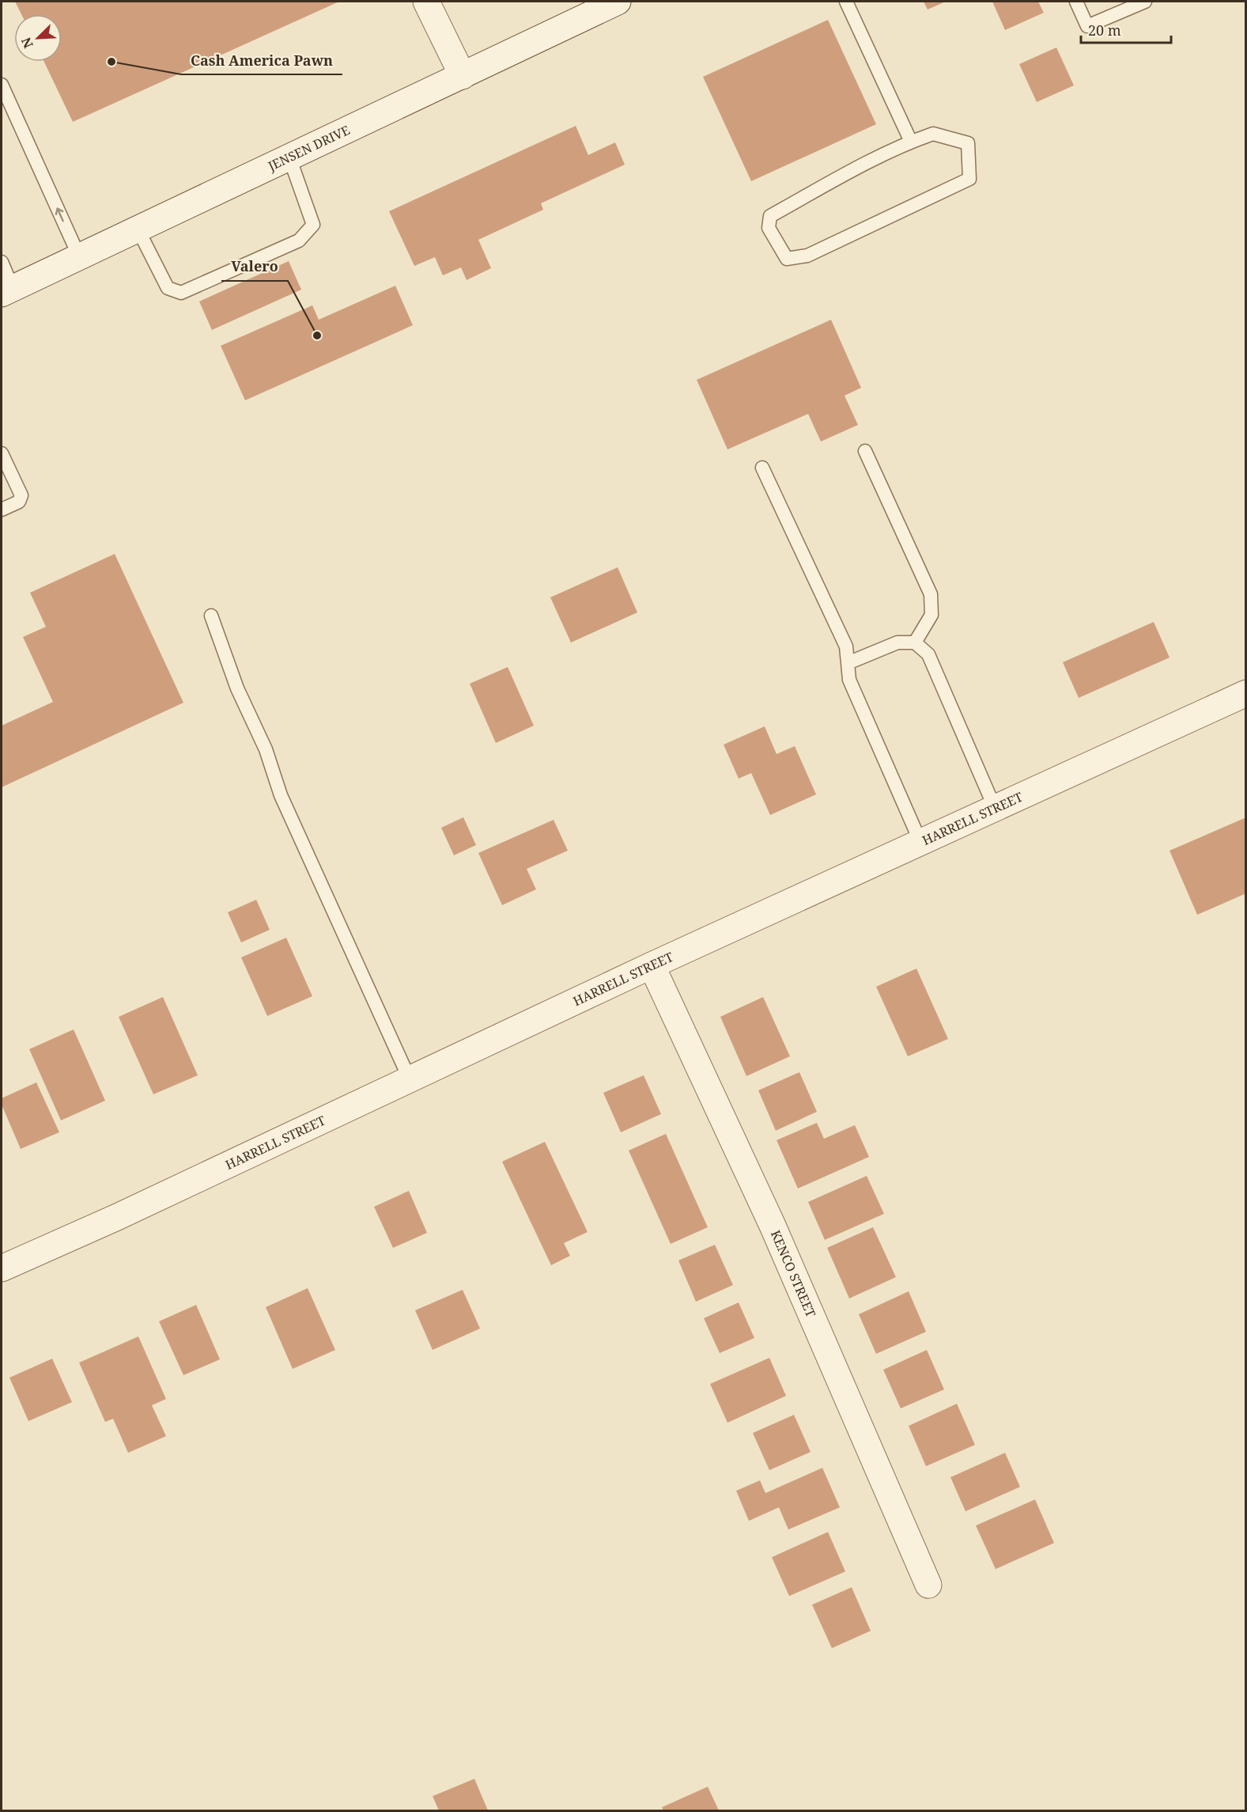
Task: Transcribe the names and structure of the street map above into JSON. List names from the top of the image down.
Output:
{
  "streets": {
    "street": ["JENSEN DRIVE", "HARRELL STREET", "KENCO STREET"]
  },
  "crossings": [
    ["HARRELL STREET", "KENCO STREET"]
  ],
  "places": ["Cash America Pawn", "Valero"],
  "scale_bar": "20 m",
  "north": "bottom left"
}
